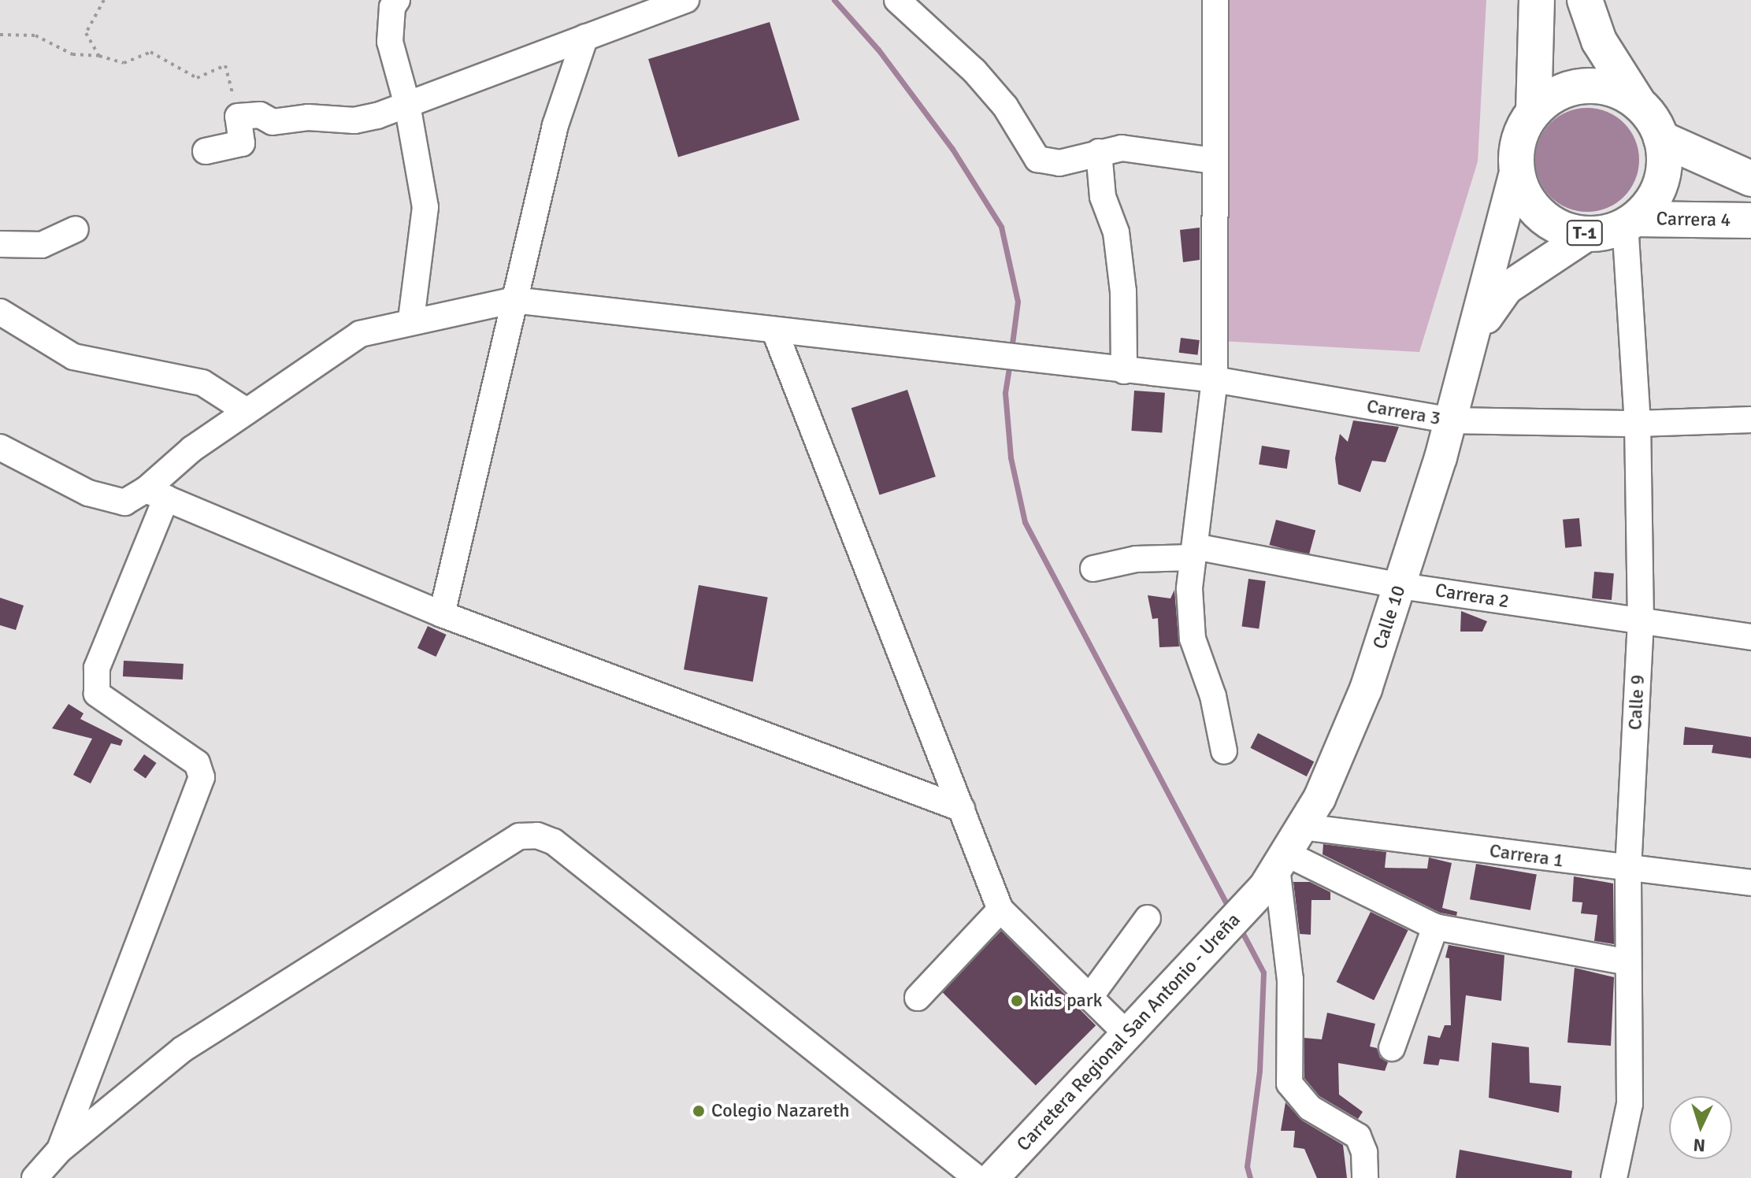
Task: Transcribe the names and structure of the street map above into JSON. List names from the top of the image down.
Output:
{
  "streets": {
    "highway": ["Carrera 4", "T-1"],
    "main road": ["Calle 10", "Carretera Regional San Antonio - Ureña"],
    "street": [
      "Carrera 3",
      "Carrera 2",
      "Calle 9",
      "Carrera 1"
    ]
  },
  "crossings": [
    ["Carrera 4", "T-1"],
    ["Carrera 4", "Calle 10"],
    ["Carrera 4", "Calle 9"],
    ["T-1", "Calle 10"],
    ["T-1", "Calle 9"],
    ["Carrera 3", "Calle 10"],
    ["Carrera 3", "Calle 9"],
    ["Carrera 2", "Calle 10"],
    ["Carrera 2", "Calle 9"],
    ["Calle 10", "Calle 9"],
    ["Calle 10", "Carrera 1"],
    ["Calle 10", "Carretera Regional San Antonio - Ureña"],
    ["Calle 9", "Carrera 1"]
  ],
  "places": ["kids park", "Colegio Nazareth"],
  "north": "bottom"
}
